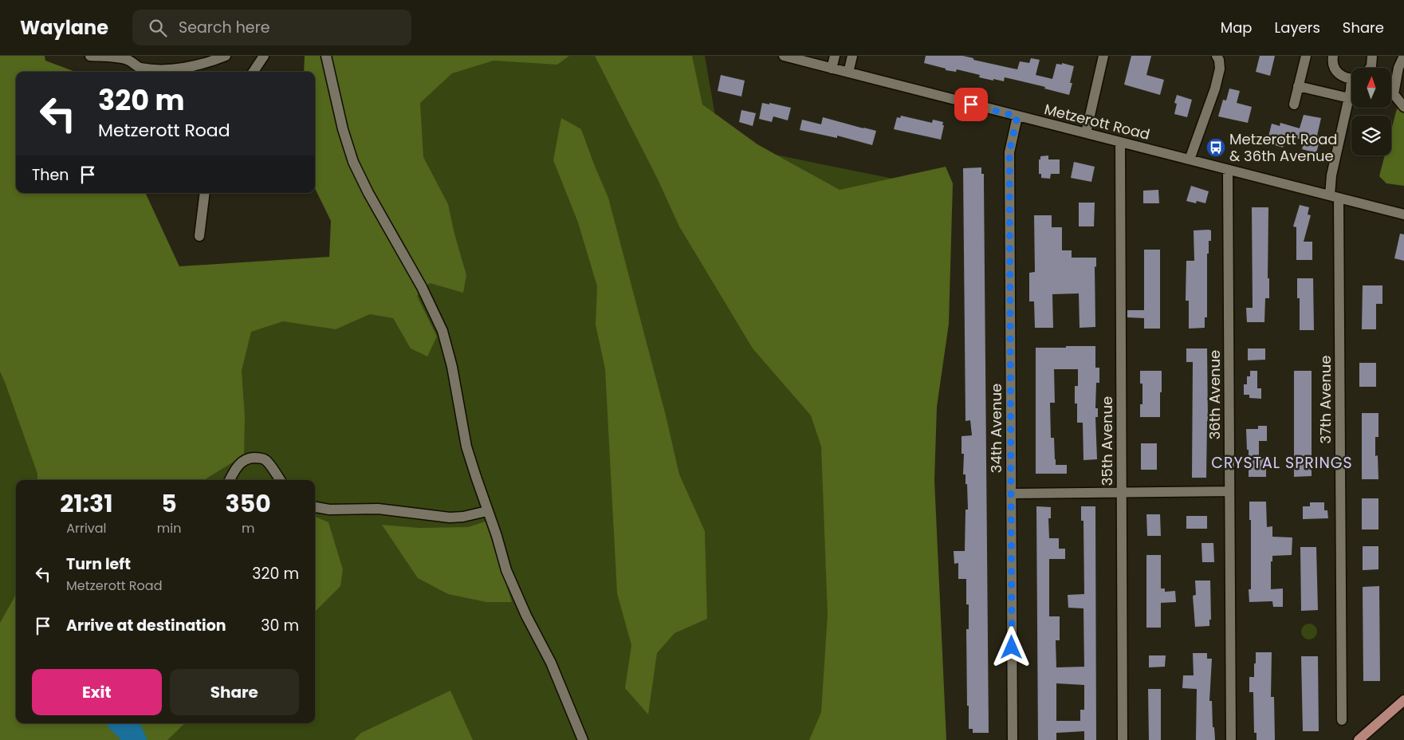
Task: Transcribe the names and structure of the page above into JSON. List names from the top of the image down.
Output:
{
  "streets": {
    "street": [
      "Metzerott Road",
      "36th Avenue",
      "37th Avenue",
      "34th Avenue",
      "35th Avenue"
    ]
  },
  "crossings": [
    ["Metzerott Road", "36th Avenue"],
    ["Metzerott Road", "37th Avenue"],
    ["Metzerott Road", "34th Avenue"],
    ["Metzerott Road", "35th Avenue"]
  ],
  "districts": ["CRYSTAL SPRINGS"],
  "places": {
    "bus stop": ["Metzerott Road & 36th Avenue"]
  },
  "north": "top",
  "page": {
    "header": "Waylane",
    "search": "Search here",
    "nav": ["Map", "Layers", "Share"],
    "turn": ["320 m", "Metzerott Road"],
    "then": "Then",
    "eta": [
      "21:31",
      "Arrival",
      "5",
      "min",
      "350",
      "m"
    ],
    "list": [
      {
        "name": "Turn left",
        "note": "Metzerott Road",
        "value": "320 m"
      },
      {
        "name": "Arrive at destination",
        "value": "30 m"
      }
    ],
    "buttons": ["Exit", "Share"]
  }
}
